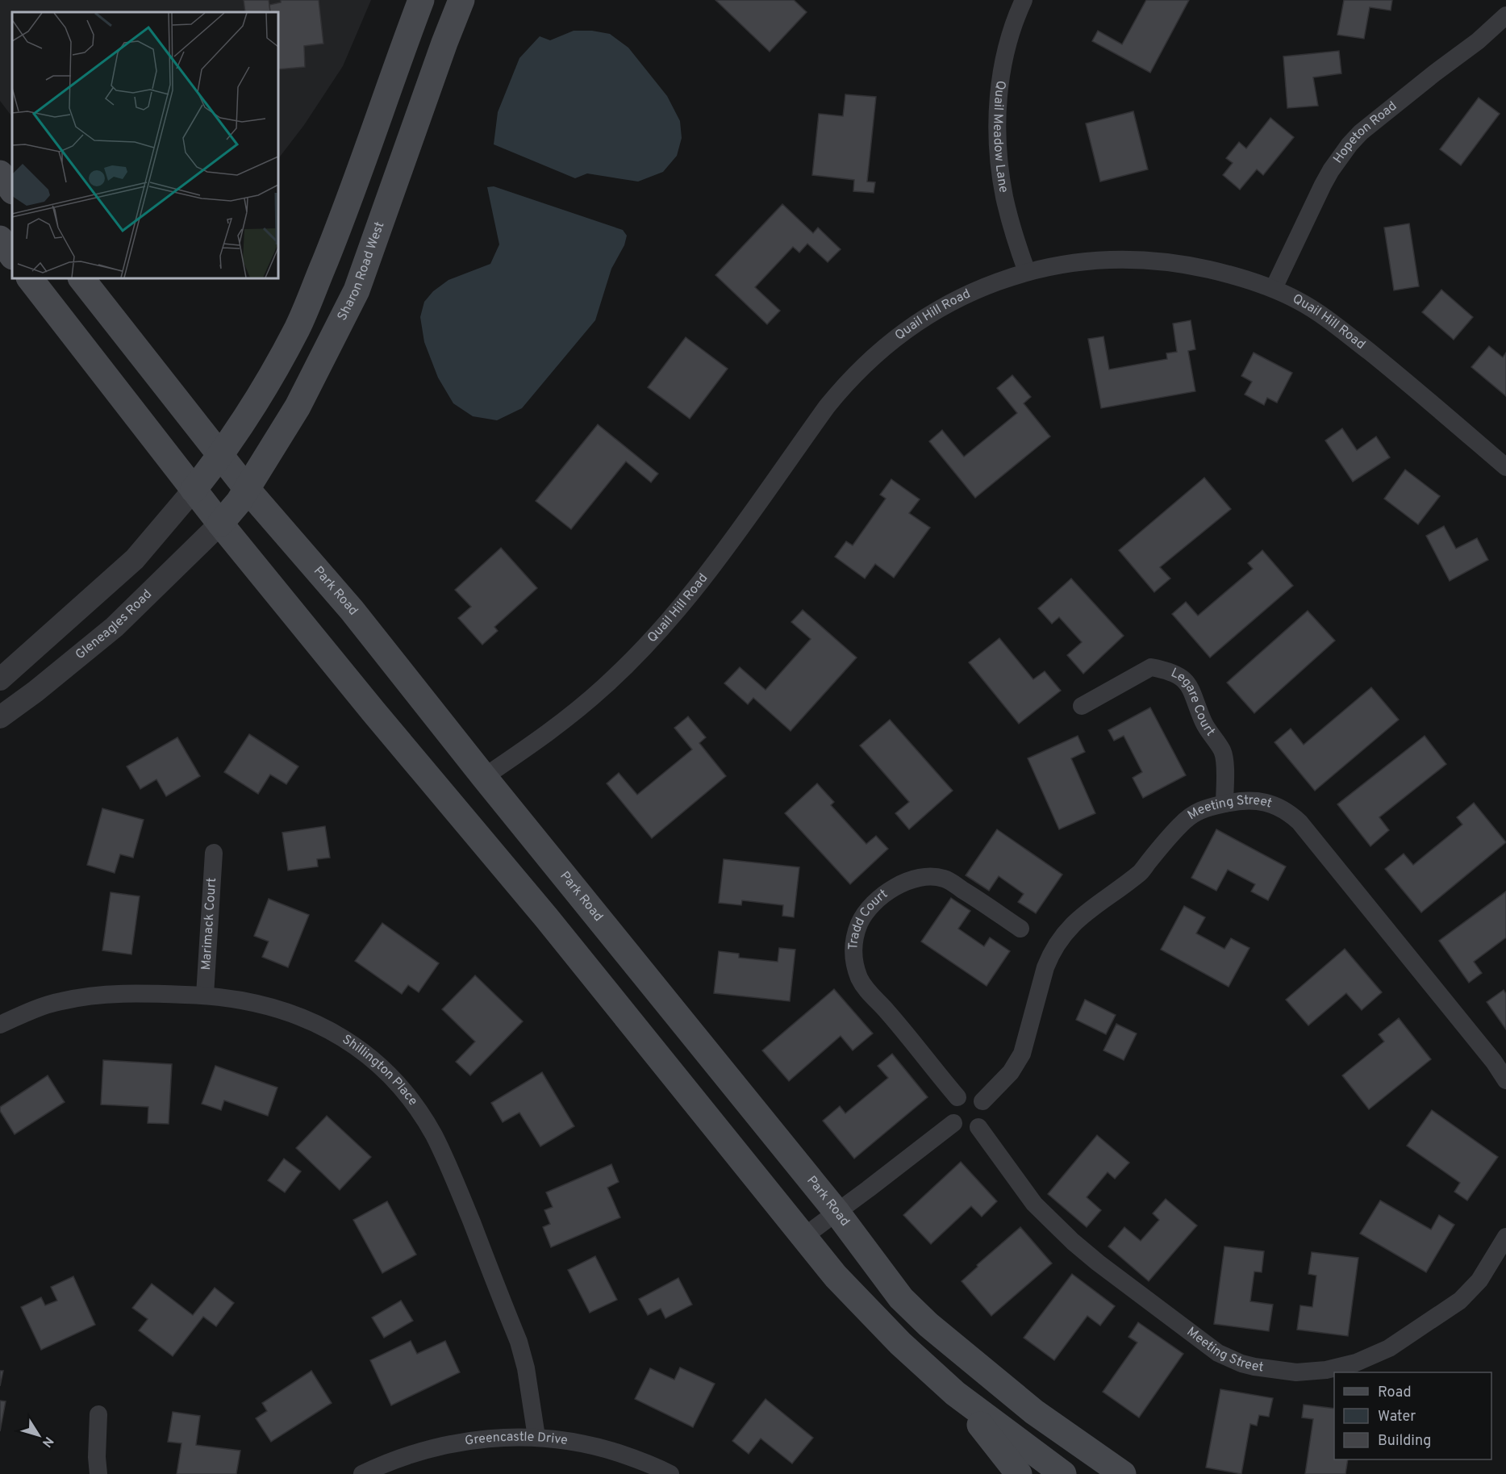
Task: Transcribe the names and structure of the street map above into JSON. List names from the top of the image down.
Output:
{
  "streets": {
    "main road": ["Sharon Road West", "Park Road"],
    "street": [
      "Hopeton Road",
      "Quail Meadow Lane",
      "Quail Hill Road",
      "Gleneagles Road",
      "Legare Court",
      "Meeting Street",
      "Tradd Court",
      "Marimack Court",
      "Shillington Place",
      "Greencastle Drive"
    ]
  },
  "crossings": [
    ["Hopeton Road", "Quail Hill Road"],
    ["Quail Meadow Lane", "Quail Hill Road"],
    ["Sharon Road West", "Park Road"],
    ["Sharon Road West", "Gleneagles Road"],
    ["Quail Hill Road", "Park Road"],
    ["Legare Court", "Meeting Street"],
    ["Meeting Street", "Tradd Court"],
    ["Marimack Court", "Shillington Place"],
    ["Shillington Place", "Greencastle Drive"]
  ],
  "legend": ["Road", "Water", "Building"],
  "north": "bottom right"
}
